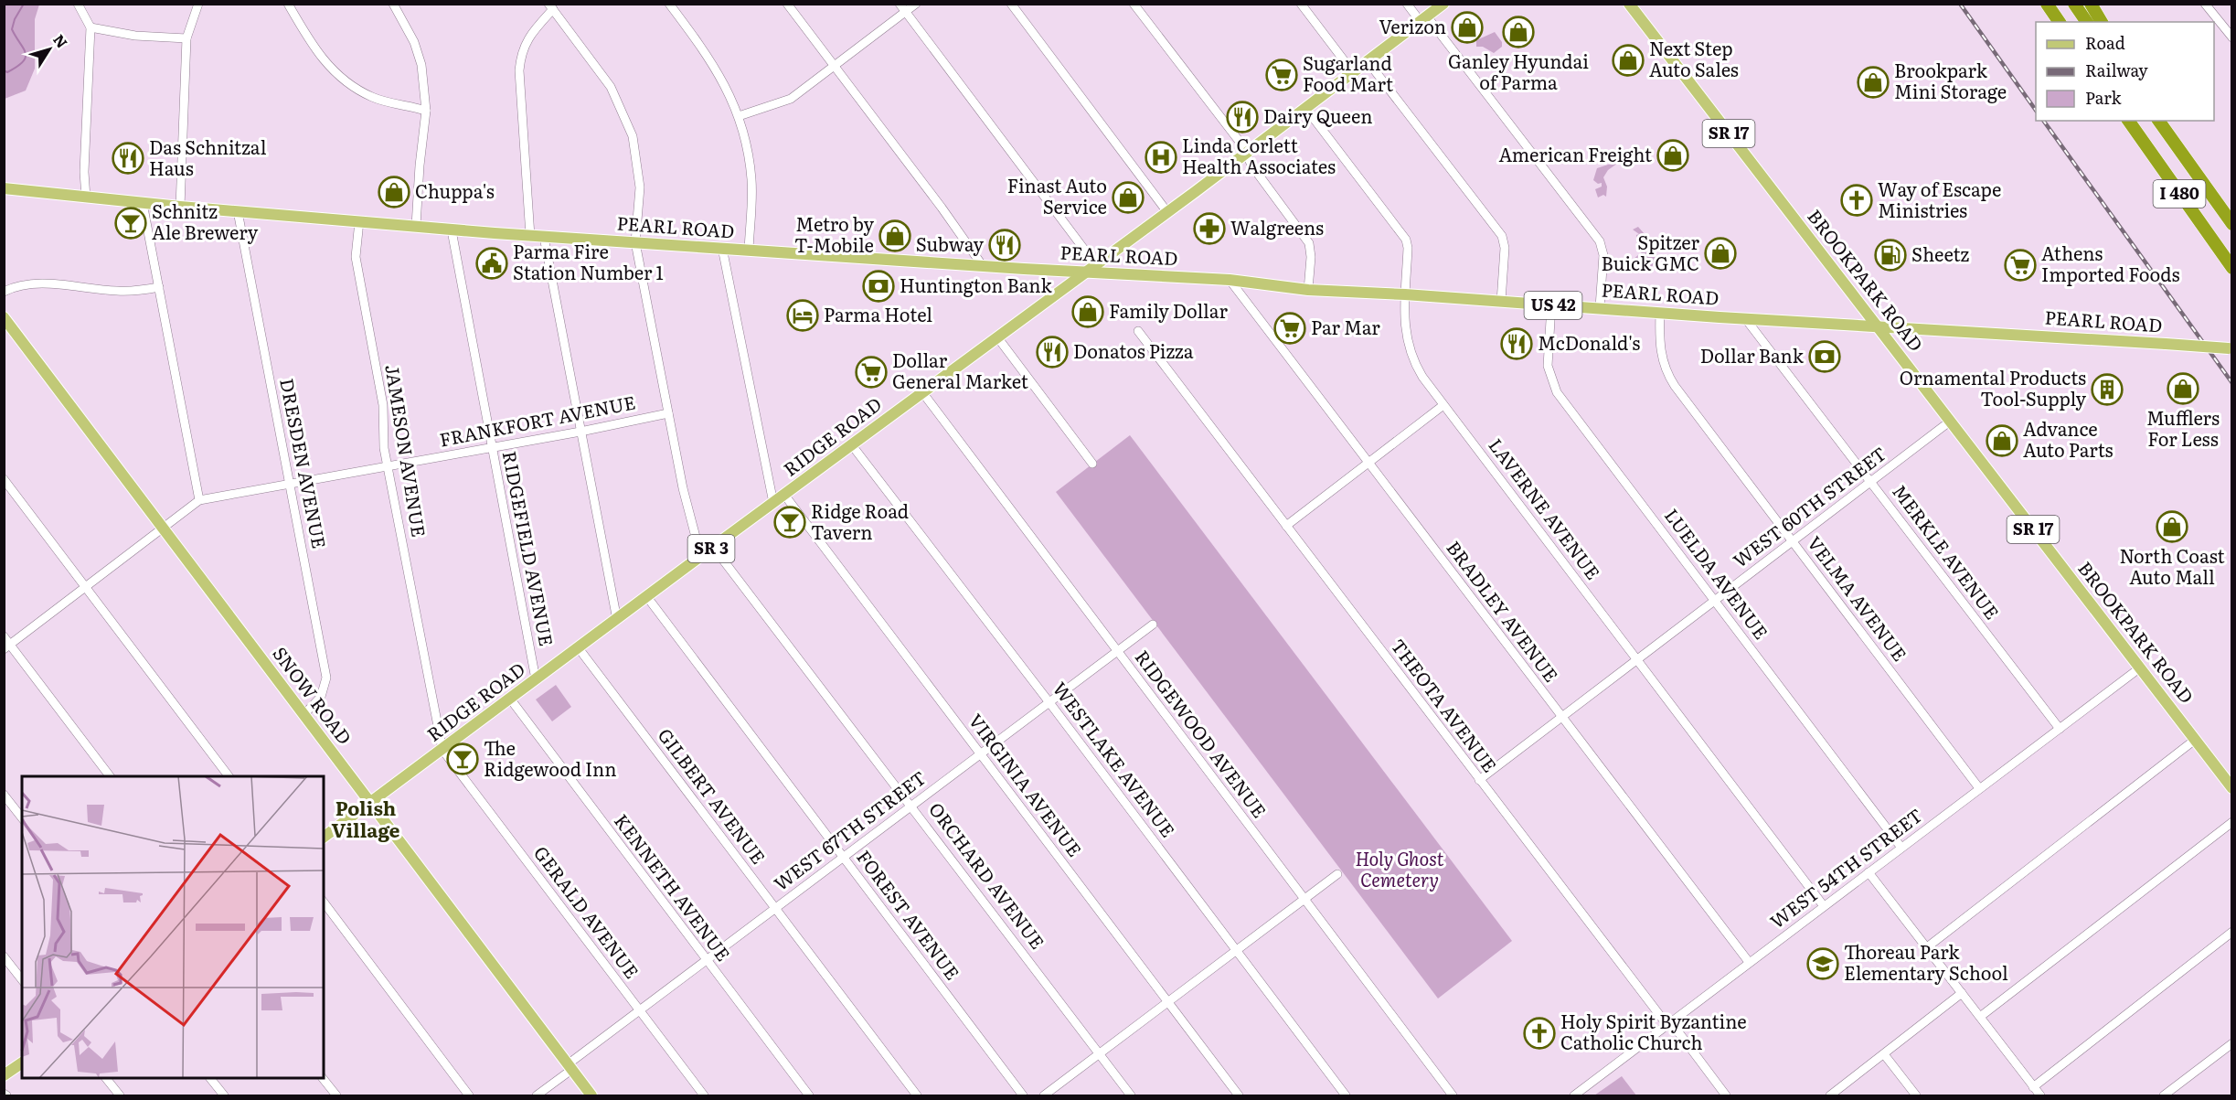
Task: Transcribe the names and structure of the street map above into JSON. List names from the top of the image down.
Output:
{
  "streets": {
    "highway": ["I 480"],
    "main road": [
      "SR 17",
      "PEARL ROAD",
      "BROOKPARK ROAD",
      "US 42",
      "RIDGE ROAD",
      "SR 3",
      "SNOW ROAD"
    ],
    "street": [
      "FRANKFORT AVENUE",
      "JAMESON AVENUE",
      "DRESDEN AVENUE",
      "WEST 60TH STREET",
      "LAVERNE AVENUE",
      "RIDGEFIELD AVENUE",
      "MERKLE AVENUE",
      "LUELDA AVENUE",
      "VELMA AVENUE",
      "BRADLEY AVENUE",
      "THEOTA AVENUE",
      "RIDGEWOOD AVENUE",
      "WESTLAKE AVENUE",
      "VIRGINIA AVENUE",
      "GILBERT AVENUE",
      "WEST 67TH STREET",
      "WEST 54TH STREET",
      "ORCHARD AVENUE",
      "KENNETH AVENUE",
      "GERALD AVENUE",
      "FOREST AVENUE"
    ]
  },
  "crossings": [
    ["PEARL ROAD", "BROOKPARK ROAD"],
    ["PEARL ROAD", "RIDGE ROAD"],
    ["PEARL ROAD", "JAMESON AVENUE"],
    ["PEARL ROAD", "DRESDEN AVENUE"],
    ["PEARL ROAD", "LAVERNE AVENUE"],
    ["PEARL ROAD", "RIDGEFIELD AVENUE"],
    ["PEARL ROAD", "MERKLE AVENUE"],
    ["PEARL ROAD", "LUELDA AVENUE"],
    ["PEARL ROAD", "VELMA AVENUE"],
    ["PEARL ROAD", "BRADLEY AVENUE"],
    ["BROOKPARK ROAD", "WEST 60TH STREET"],
    ["BROOKPARK ROAD", "WEST 54TH STREET"],
    ["FRANKFORT AVENUE", "JAMESON AVENUE"],
    ["FRANKFORT AVENUE", "DRESDEN AVENUE"],
    ["FRANKFORT AVENUE", "RIDGEFIELD AVENUE"],
    ["FRANKFORT AVENUE", "SNOW ROAD"],
    ["RIDGE ROAD", "JAMESON AVENUE"],
    ["RIDGE ROAD", "LAVERNE AVENUE"],
    ["RIDGE ROAD", "RIDGEFIELD AVENUE"],
    ["RIDGE ROAD", "SNOW ROAD"],
    ["RIDGE ROAD", "RIDGEWOOD AVENUE"],
    ["RIDGE ROAD", "WESTLAKE AVENUE"],
    ["RIDGE ROAD", "VIRGINIA AVENUE"],
    ["RIDGE ROAD", "GILBERT AVENUE"],
    ["RIDGE ROAD", "ORCHARD AVENUE"],
    ["RIDGE ROAD", "KENNETH AVENUE"],
    ["RIDGE ROAD", "GERALD AVENUE"],
    ["RIDGE ROAD", "FOREST AVENUE"],
    ["JAMESON AVENUE", "GERALD AVENUE"],
    ["DRESDEN AVENUE", "SNOW ROAD"],
    ["WEST 60TH STREET", "LAVERNE AVENUE"],
    ["WEST 60TH STREET", "MERKLE AVENUE"],
    ["WEST 60TH STREET", "LUELDA AVENUE"],
    ["WEST 60TH STREET", "VELMA AVENUE"],
    ["WEST 60TH STREET", "BRADLEY AVENUE"],
    ["WEST 60TH STREET", "THEOTA AVENUE"],
    ["LAVERNE AVENUE", "WEST 54TH STREET"],
    ["MERKLE AVENUE", "WEST 54TH STREET"],
    ["LUELDA AVENUE", "WEST 54TH STREET"],
    ["VELMA AVENUE", "WEST 54TH STREET"],
    ["BRADLEY AVENUE", "WEST 54TH STREET"],
    ["SNOW ROAD", "WEST 67TH STREET"],
    ["THEOTA AVENUE", "WEST 54TH STREET"],
    ["RIDGEWOOD AVENUE", "WEST 67TH STREET"],
    ["WESTLAKE AVENUE", "WEST 67TH STREET"],
    ["VIRGINIA AVENUE", "WEST 67TH STREET"],
    ["GILBERT AVENUE", "WEST 67TH STREET"],
    ["WEST 67TH STREET", "ORCHARD AVENUE"],
    ["WEST 67TH STREET", "KENNETH AVENUE"],
    ["WEST 67TH STREET", "GERALD AVENUE"],
    ["WEST 67TH STREET", "FOREST AVENUE"]
  ],
  "districts": ["Polish Village"],
  "parks": ["Holy Ghost Cemetery"],
  "places": {
    "shop": [
      "Verizon",
      "Ganley Hyundai of Parma",
      "Next Step Auto Sales",
      "Brookpark Mini Storage",
      "American Freight",
      "Chuppa's",
      "Finast Auto Service",
      "Metro by T-Mobile",
      "Spitzer Buick GMC",
      "Family Dollar",
      "Mufflers For Less",
      "Advance Auto Parts",
      "North Coast Auto Mall"
    ],
    "supermarket": [
      "Sugarland Food Mart",
      "Athens Imported Foods",
      "Par Mar",
      "Dollar General Market"
    ],
    "restaurant": [
      "Dairy Queen",
      "Das Schnitzal Haus",
      "Subway",
      "McDonald's",
      "Donatos Pizza"
    ],
    "hospital": ["Linda Corlett Health Associates"],
    "church": ["Way of Escape Ministries", "Holy Spirit Byzantine Catholic Church"],
    "bar": ["Schnitz Ale Brewery", "Ridge Road Tavern", "The Ridgewood Inn"],
    "pharmacy": ["Walgreens"],
    "fuel station": ["Sheetz"],
    "public building": ["Parma Fire Station Number 1"],
    "bank": ["Huntington Bank", "Dollar Bank"],
    "hotel": ["Parma Hotel"],
    "building": ["Ornamental Products Tool-Supply"],
    "school or university": ["Thoreau Park Elementary School"]
  },
  "legend": ["Road", "Railway", "Park"],
  "north": "top right"
}
